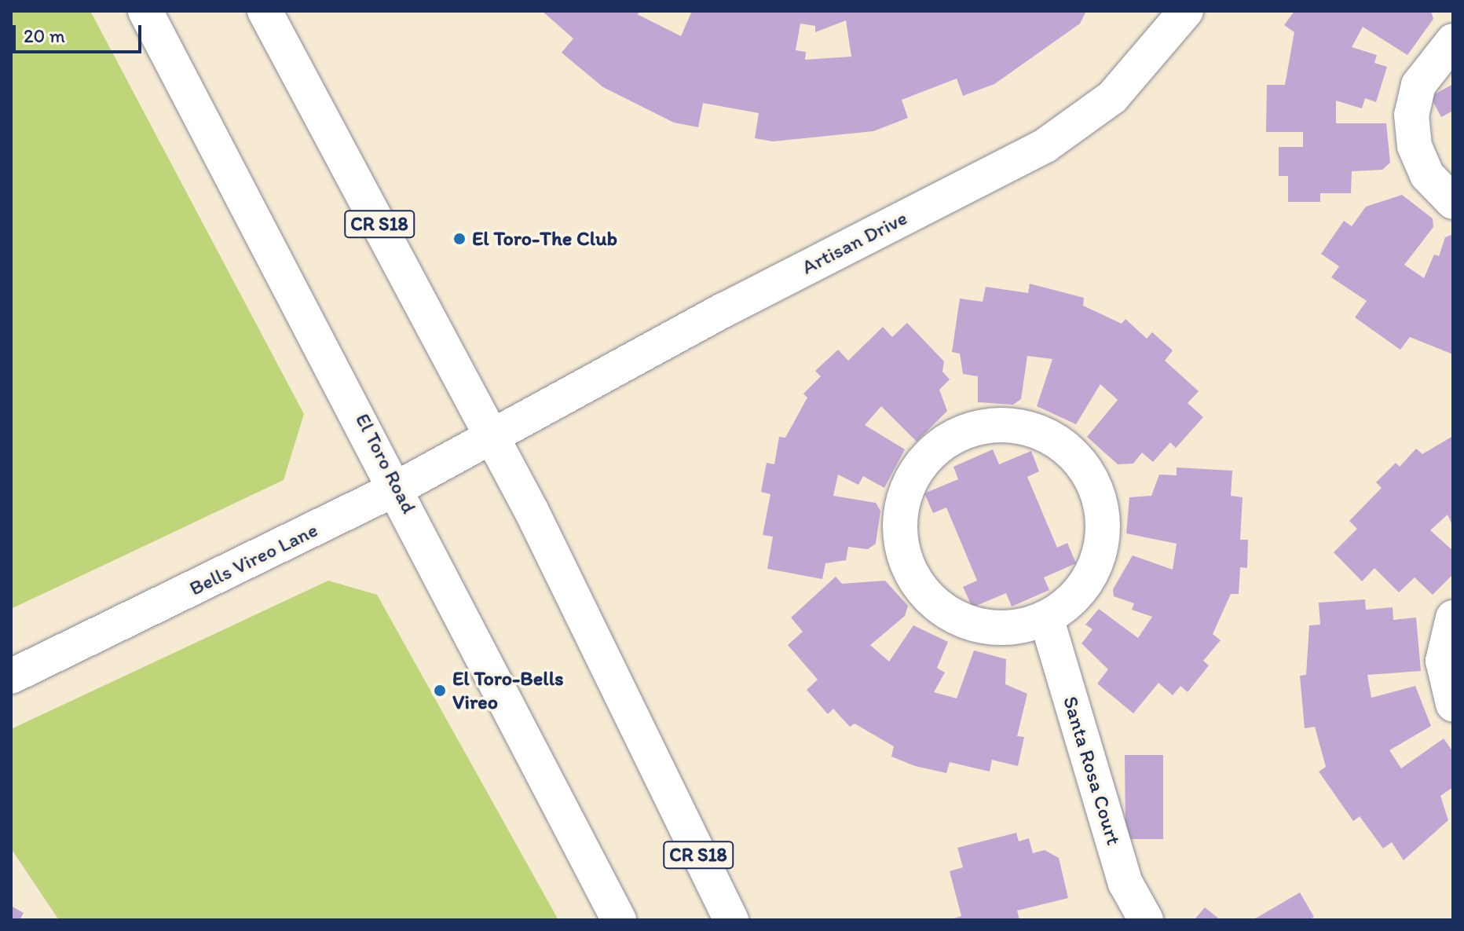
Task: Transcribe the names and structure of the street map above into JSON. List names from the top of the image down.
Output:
{
  "streets": {
    "street": [
      "CR S18",
      "Artisan Drive",
      "El Toro Road",
      "Bells Vireo Lane",
      "Santa Rosa Court"
    ]
  },
  "crossings": [
    ["CR S18", "Artisan Drive"],
    ["CR S18", "Bells Vireo Lane"],
    ["Artisan Drive", "Bells Vireo Lane"],
    ["El Toro Road", "Bells Vireo Lane"]
  ],
  "places": ["El Toro-The Club", "El Toro-Bells Vireo"],
  "scale_bar": "20 m"
}
